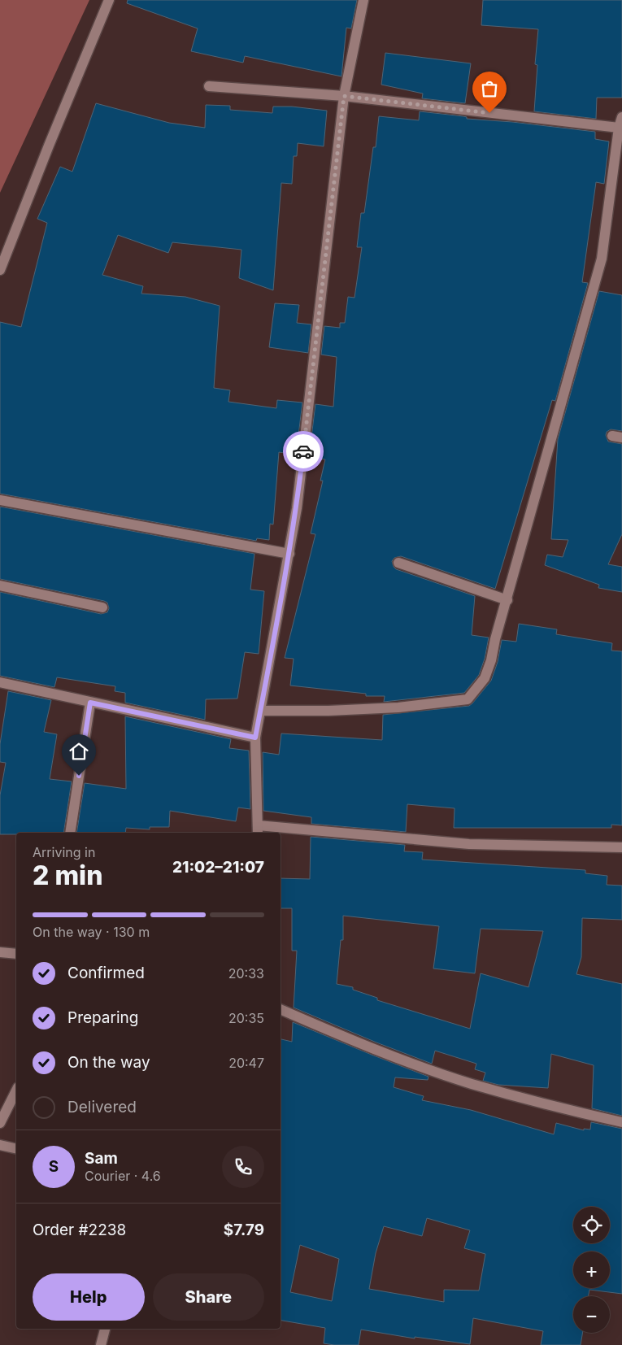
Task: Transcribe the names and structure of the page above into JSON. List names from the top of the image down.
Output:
{
  "page": {
    "heading": ["2 min", "Arriving in", "21:02–21:07"],
    "panel": [
      "Sam",
      "Courier · 4.6",
      "Order #2238",
      "$7.79"
    ],
    "bar": "On the way · 130 m",
    "list": [
      ["Confirmed", "20:33"],
      ["Preparing", "20:35"],
      ["On the way", "20:47"],
      "Delivered"
    ],
    "round": "S",
    "map_buttons": ["+", "−"],
    "buttons": ["Help", "Share"]
  }
}
